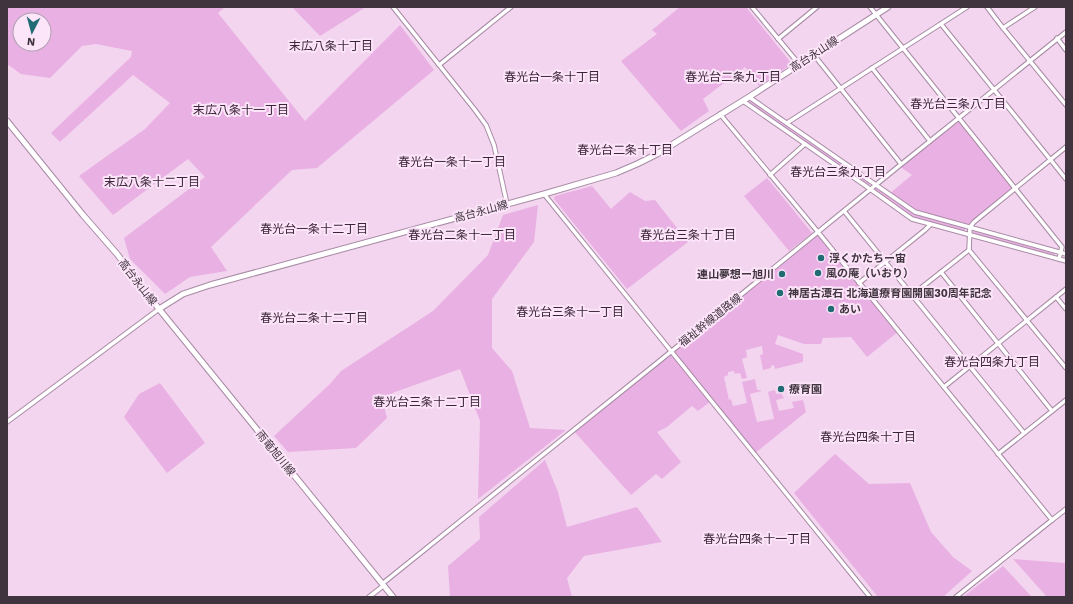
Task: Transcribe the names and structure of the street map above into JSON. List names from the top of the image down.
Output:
{
  "streets": {
    "street": ["高台永山線", "福祉幹線道路線", "雨竜旭川線"]
  },
  "crossings": [
    ["高台永山線", "雨竜旭川線"]
  ],
  "districts": [
    "末広八条十丁目",
    "春光台一条十丁目",
    "春光台二条九丁目",
    "春光台三条八丁目",
    "末広八条十一丁目",
    "春光台二条十丁目",
    "春光台一条十一丁目",
    "春光台三条九丁目",
    "末広八条十二丁目",
    "春光台一条十二丁目",
    "春光台二条十一丁目",
    "春光台三条十丁目",
    "春光台三条十一丁目",
    "春光台二条十二丁目",
    "春光台四条九丁目",
    "春光台三条十二丁目",
    "春光台四条十丁目",
    "春光台四条十一丁目"
  ],
  "places": [
    "浮くかたちー宙",
    "風の庵（いおり）",
    "連山夢想ー旭川",
    "神居古潭石 北海道療育園開園30周年記念",
    "あい",
    "療育園"
  ],
  "north": "bottom"
}
